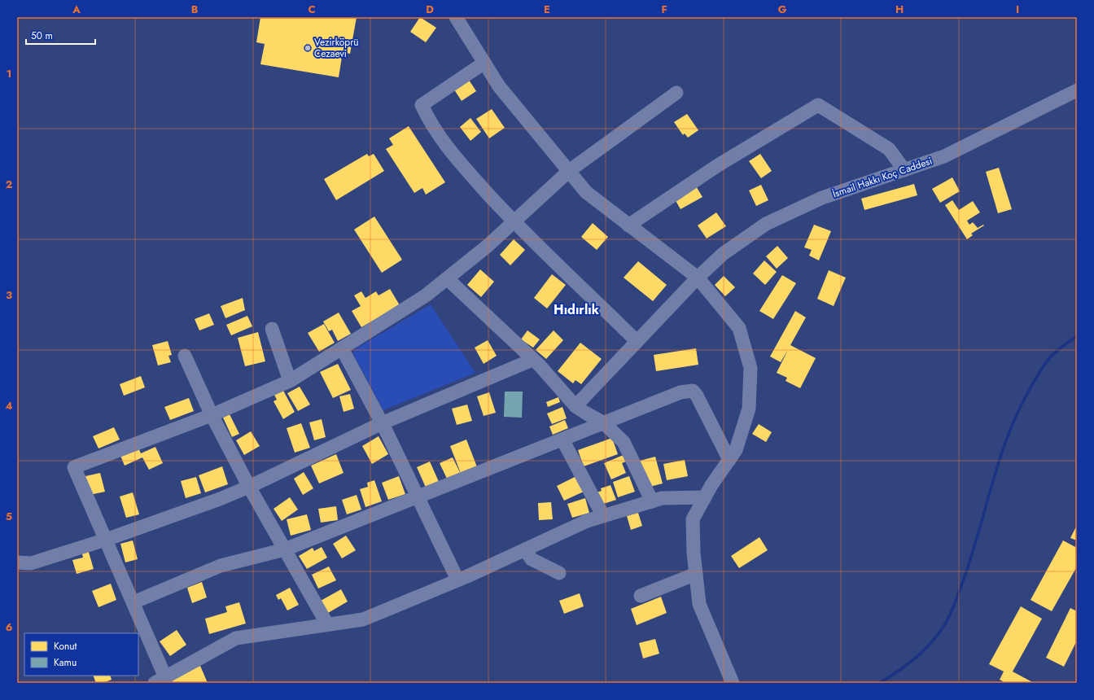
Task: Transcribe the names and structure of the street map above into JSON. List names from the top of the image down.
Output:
{
  "streets": {
    "street": ["İsmail Hakkı Koç Caddesi"]
  },
  "districts": ["Hıdırlık"],
  "places": ["Vezirköprü Cezaevi"],
  "legend": ["Konut", "Kamu"],
  "scale_bar": "50 m",
  "grid": {
    "columns": [
      "A",
      "B",
      "C",
      "D",
      "E",
      "F",
      "G",
      "H",
      "I"
    ],
    "rows": [
      "1",
      "2",
      "3",
      "4",
      "5",
      "6"
    ]
  }
}
